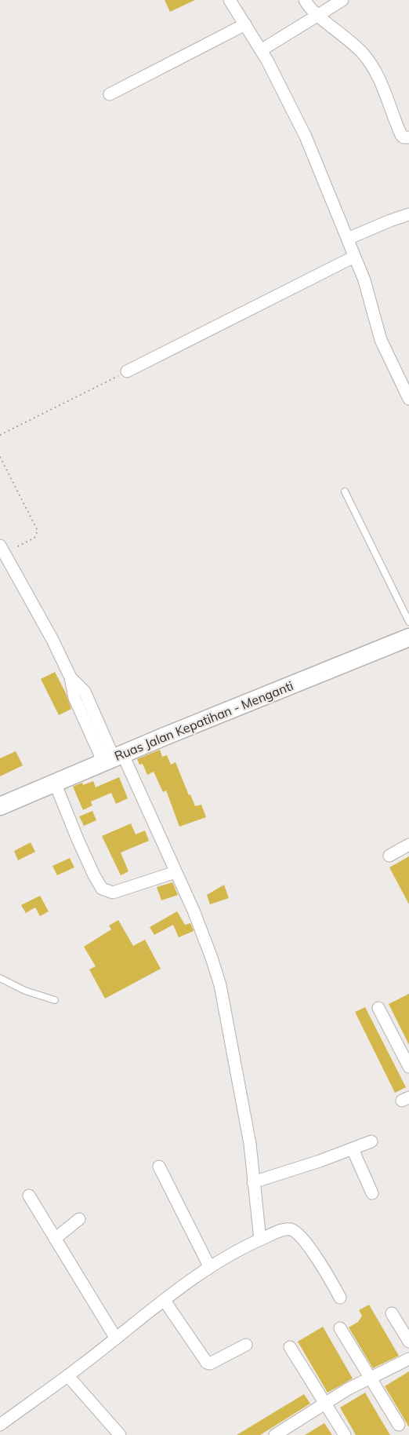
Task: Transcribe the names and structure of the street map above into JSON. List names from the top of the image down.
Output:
{
  "streets": {
    "main road": ["Ruas Jalan Kepatihan - Menganti"]
  }
}
